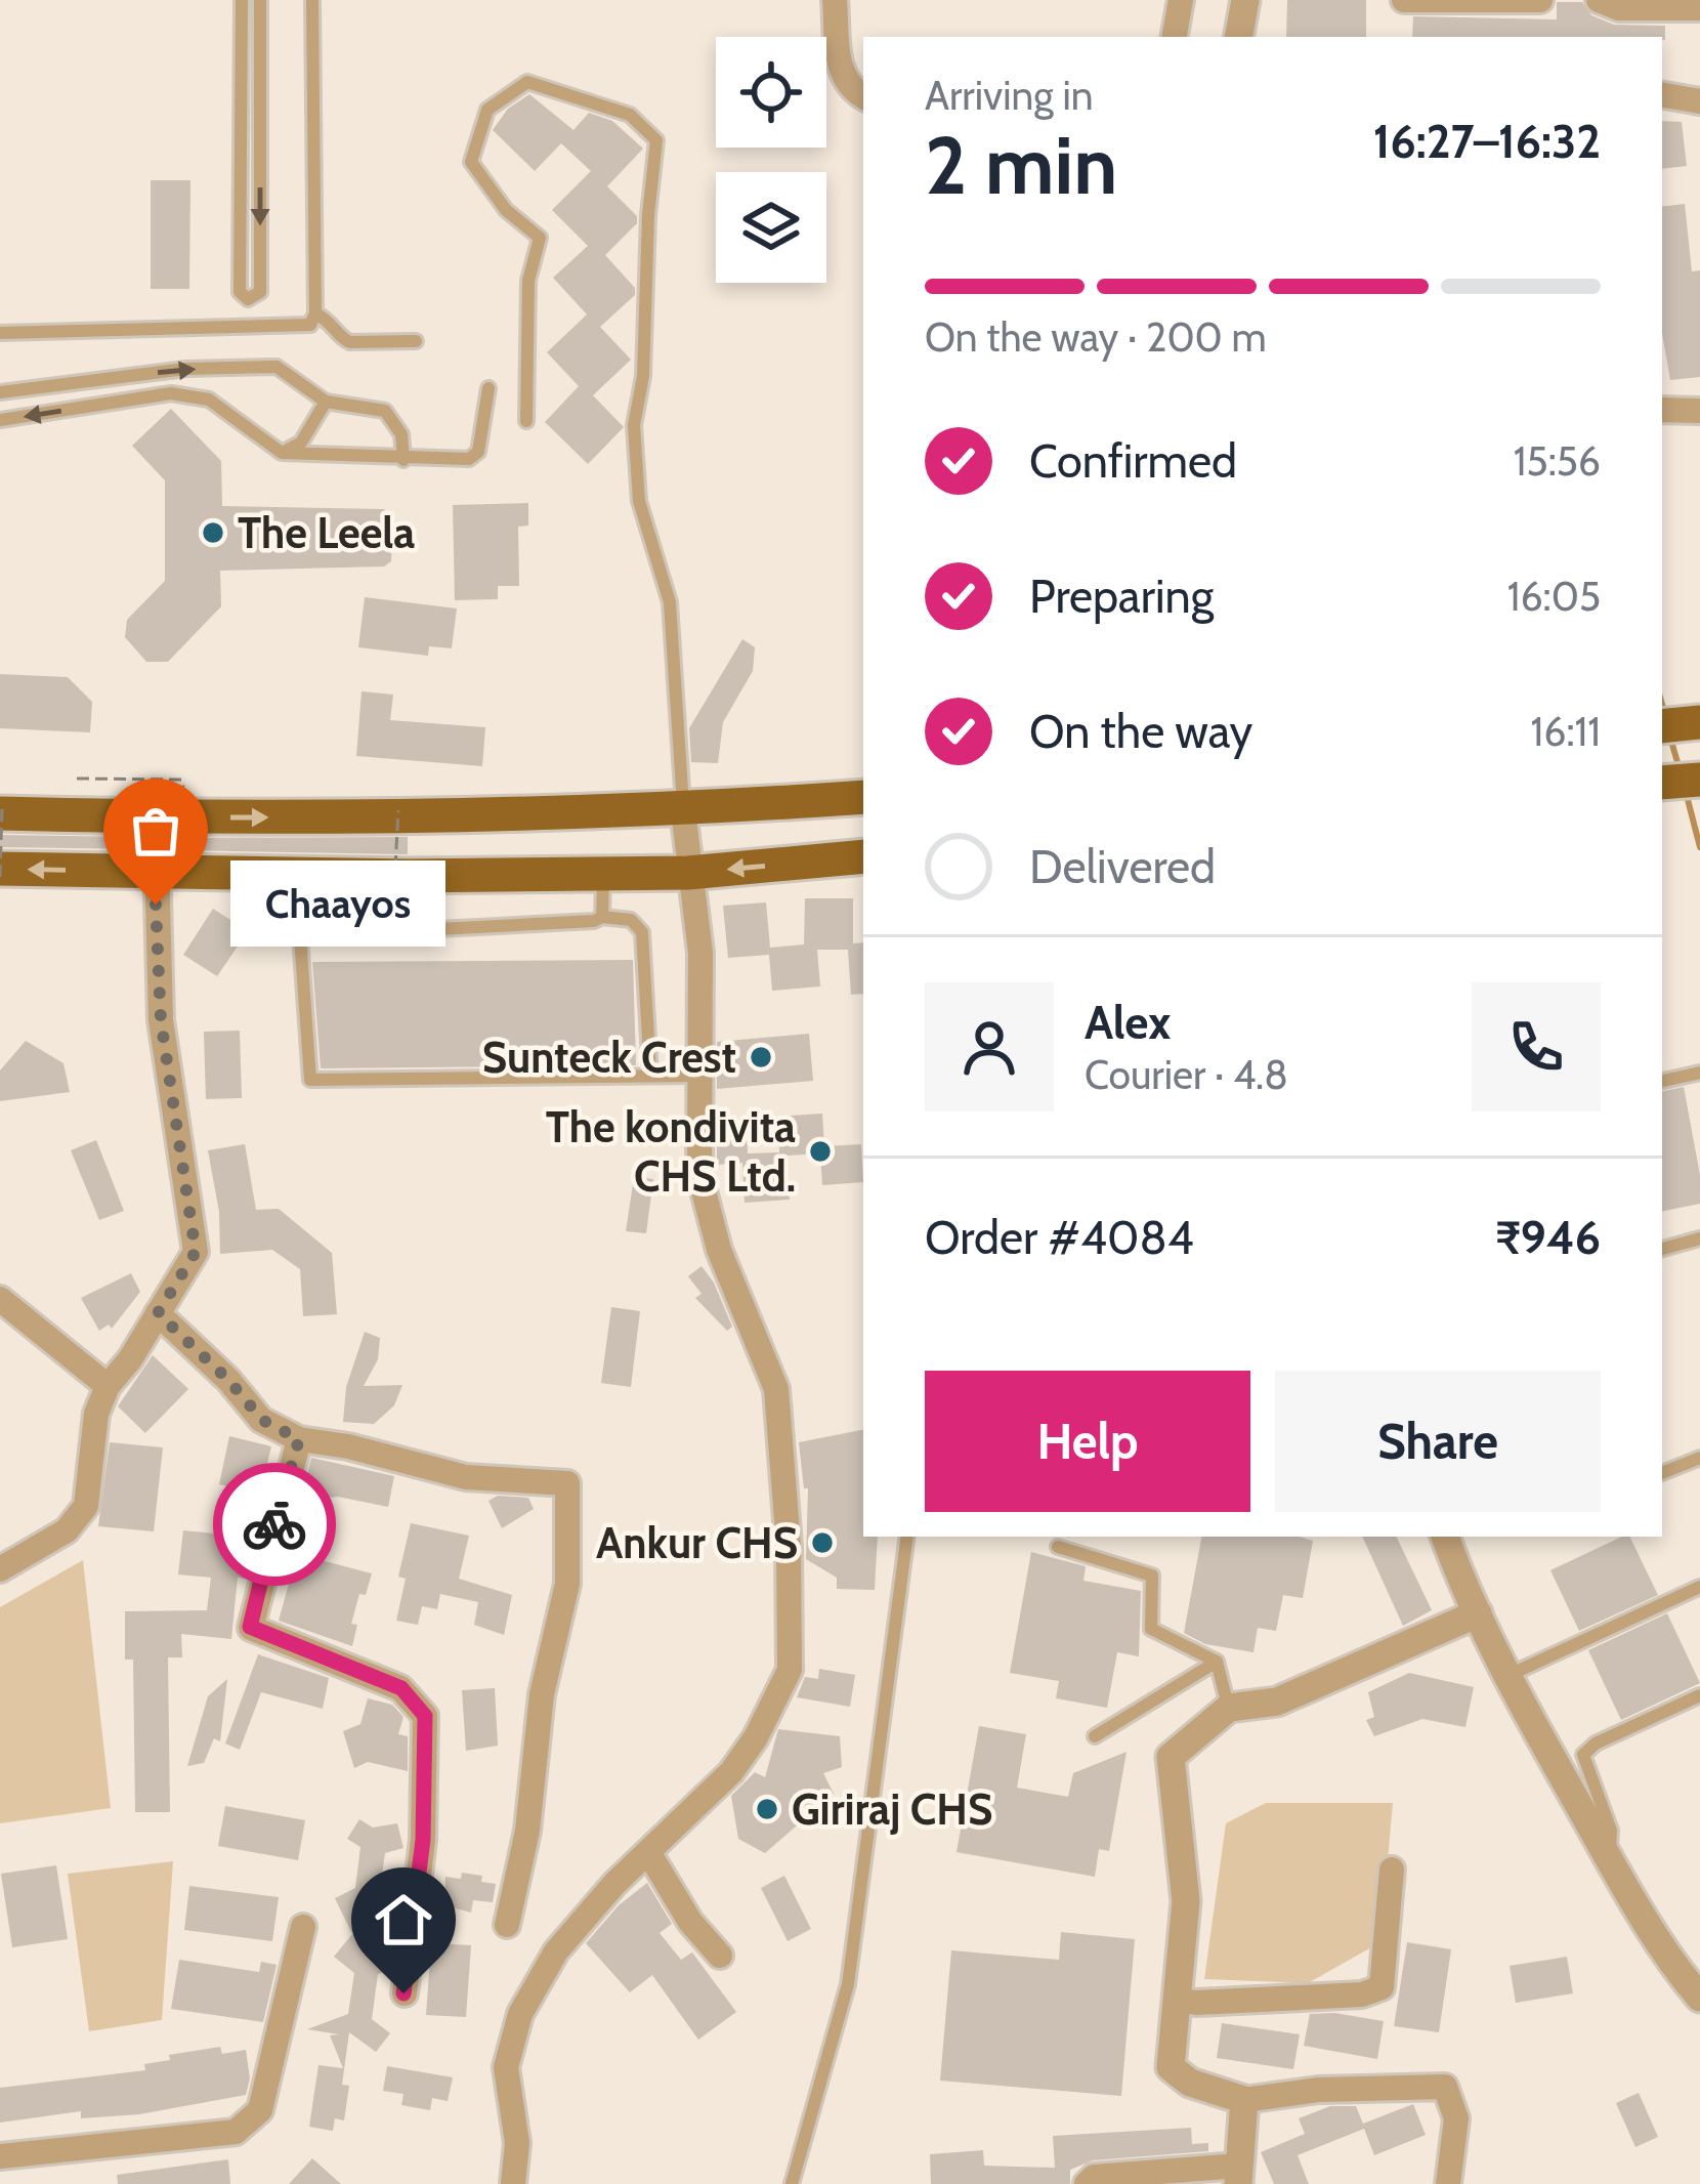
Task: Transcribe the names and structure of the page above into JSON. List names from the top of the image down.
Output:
{
  "places": [
    "The Leela",
    "Chaayos",
    "Sunteck Crest",
    "The kondivita CHS Ltd.",
    "Ankur CHS",
    "Giriraj CHS"
  ],
  "page": {
    "heading": ["2 min", "Arriving in", "16:27–16:32"],
    "panel": [
      "Alex",
      "Courier · 4.8",
      "Order #4084",
      "₹946"
    ],
    "bar": "On the way · 200 m",
    "list": [
      ["Confirmed", "15:56"],
      ["Preparing", "16:05"],
      ["On the way", "16:11"],
      "Delivered"
    ],
    "bubble": "Chaayos",
    "buttons": ["Help", "Share"]
  }
}
